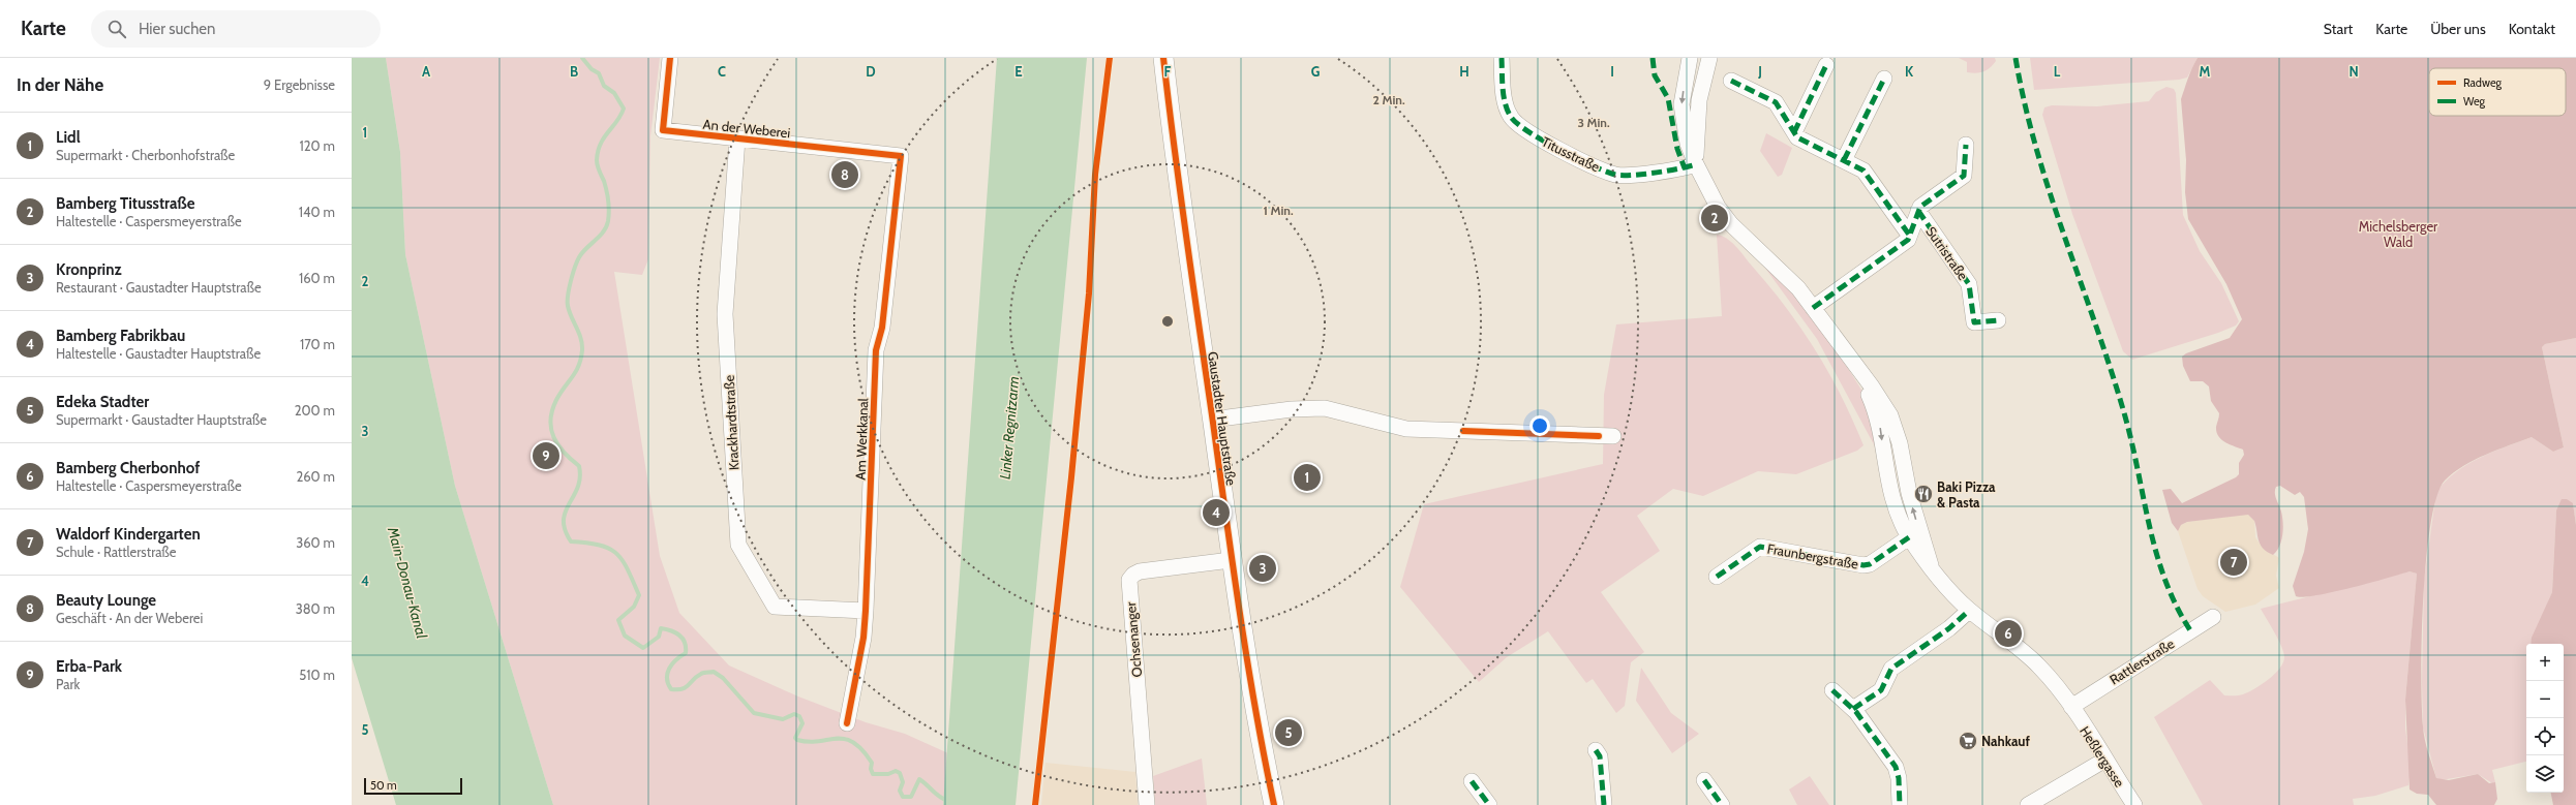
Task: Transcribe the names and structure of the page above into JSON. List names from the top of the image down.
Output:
{
  "streets": {
    "street": [
      "An der Weberei",
      "Titusstraße",
      "Sutristraße",
      "Gaustadter Hauptstraße",
      "Krackhardtstraße",
      "Am Werkkanal",
      "Fraunbergstraße",
      "Ochsenanger",
      "Rattlerstraße",
      "Heßlergasse"
    ]
  },
  "crossings": [
    ["An der Weberei", "Krackhardtstraße"],
    ["An der Weberei", "Am Werkkanal"],
    ["Gaustadter Hauptstraße", "Ochsenanger"],
    ["Krackhardtstraße", "Am Werkkanal"],
    ["Fraunbergstraße", "Heßlergasse"],
    ["Rattlerstraße", "Heßlergasse"]
  ],
  "water": ["Linker Regnitzarm", "Main-Donau-Kanal"],
  "parks": ["Michelsberger Wald"],
  "places": {
    "restaurant": ["Baki Pizza & Pasta"],
    "supermarket": ["Nahkauf"]
  },
  "legend": ["Radweg", "Weg"],
  "scale_bar": "50 m",
  "page": {
    "header": "Karte",
    "search": "Hier suchen",
    "nav": [
      "Start",
      "Karte",
      "Über uns",
      "Kontakt"
    ],
    "heading": ["In der Nähe", "9 Ergebnisse"],
    "list": [
      {
        "mark": "1",
        "name": "Lidl",
        "note": "Supermarkt · Cherbonhofstraße",
        "value": "120 m"
      },
      {
        "mark": "2",
        "name": "Bamberg Titusstraße",
        "note": "Haltestelle · Caspersmeyerstraße",
        "value": "140 m"
      },
      {
        "mark": "3",
        "name": "Kronprinz",
        "note": "Restaurant · Gaustadter Hauptstraße",
        "value": "160 m"
      },
      {
        "mark": "4",
        "name": "Bamberg Fabrikbau",
        "note": "Haltestelle · Gaustadter Hauptstraße",
        "value": "170 m"
      },
      {
        "mark": "5",
        "name": "Edeka Stadter",
        "note": "Supermarkt · Gaustadter Hauptstraße",
        "value": "200 m"
      },
      {
        "mark": "6",
        "name": "Bamberg Cherbonhof",
        "note": "Haltestelle · Caspersmeyerstraße",
        "value": "260 m"
      },
      {
        "mark": "7",
        "name": "Waldorf Kindergarten",
        "note": "Schule · Rattlerstraße",
        "value": "360 m"
      },
      {
        "mark": "8",
        "name": "Beauty Lounge",
        "note": "Geschäft · An der Weberei",
        "value": "380 m"
      },
      {
        "mark": "9",
        "name": "Erba-Park",
        "note": "Park",
        "value": "510 m"
      }
    ],
    "pins": [
      "8",
      "2",
      "9",
      "1",
      "4",
      "7",
      "3",
      "6",
      "5"
    ],
    "map_buttons": ["+", "−"],
    "scale": "50 m"
  },
  "grid": {
    "columns": [
      "A",
      "B",
      "C",
      "D",
      "E",
      "F",
      "G",
      "H",
      "I",
      "J",
      "K",
      "L",
      "M",
      "N"
    ],
    "rows": [
      "1",
      "2",
      "3",
      "4",
      "5"
    ]
  },
  "rings": ["2 Min.", "3 Min.", "1 Min."]
}
